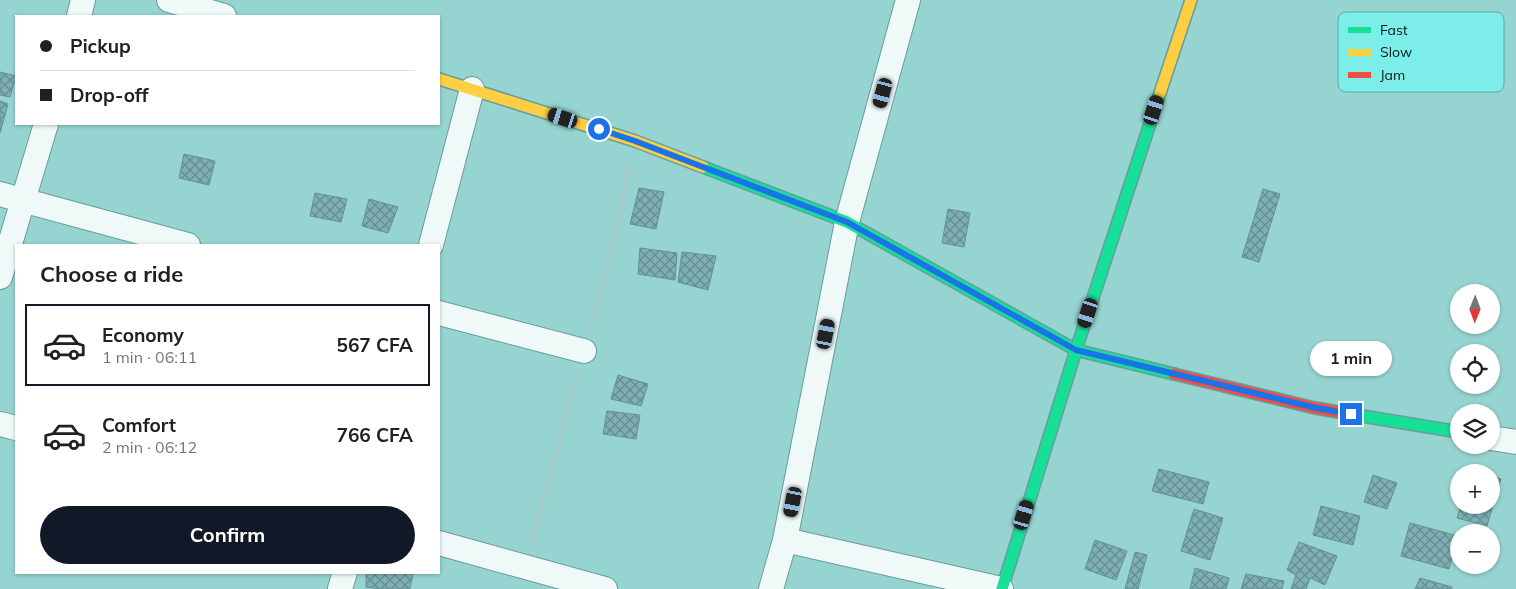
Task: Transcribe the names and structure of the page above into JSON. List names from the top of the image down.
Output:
{
  "legend": ["Fast", "Slow", "Jam"],
  "north": "bottom",
  "page": {
    "banner": ["Pickup", "Drop-off"],
    "heading": "Choose a ride",
    "map_buttons": ["+", "−"],
    "list": [
      {
        "name": "Economy",
        "note": "1 min · 06:11",
        "value": "567 CFA"
      },
      {
        "name": "Comfort",
        "note": "2 min · 06:12",
        "value": "766 CFA"
      }
    ],
    "bubble": "1 min",
    "buttons": "Confirm"
  }
}
